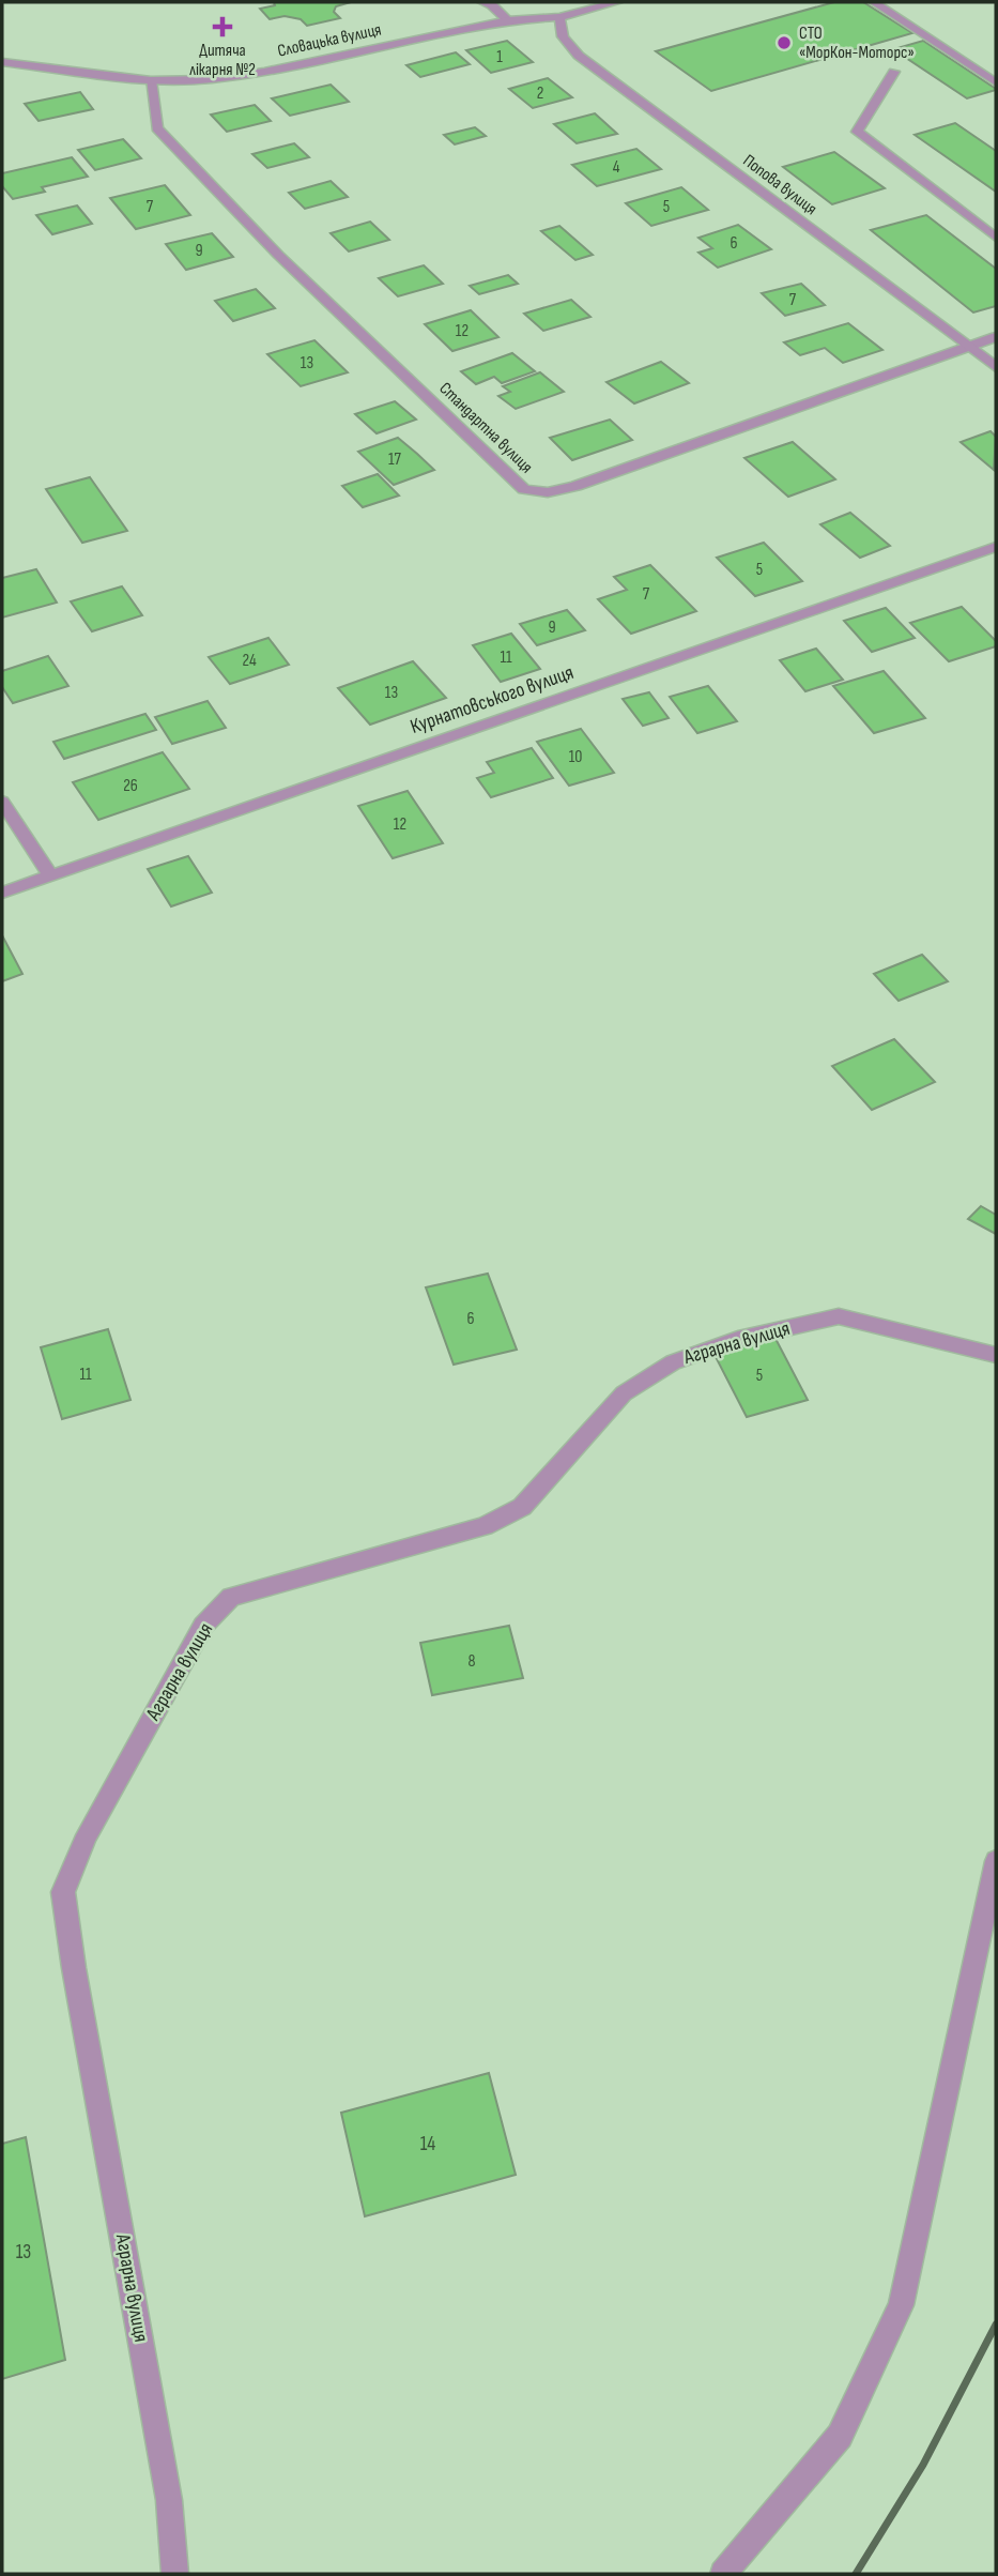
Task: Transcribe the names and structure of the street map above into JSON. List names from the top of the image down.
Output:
{
  "streets": {
    "street": [
      "Словацька вулиця",
      "Попова вулиця",
      "Стандартна вулиця",
      "Курнатовського вулиця",
      "Аграрна вулиця"
    ]
  },
  "crossings": [
    ["Словацька вулиця", "Попова вулиця"],
    ["Словацька вулиця", "Стандартна вулиця"],
    ["Попова вулиця", "Стандартна вулиця"]
  ],
  "places": {
    "health": ["Дитяча лікарня №2"],
    "other": ["СТО «МорКон-Моторс»"]
  },
  "house_numbers": [
    "1",
    "2",
    "4",
    "7",
    "5",
    "6",
    "9",
    "7",
    "12",
    "13",
    "17",
    "5",
    "7",
    "9",
    "11",
    "24",
    "13",
    "10",
    "26",
    "12",
    "6",
    "11",
    "5",
    "8",
    "14",
    "13"
  ]
}
